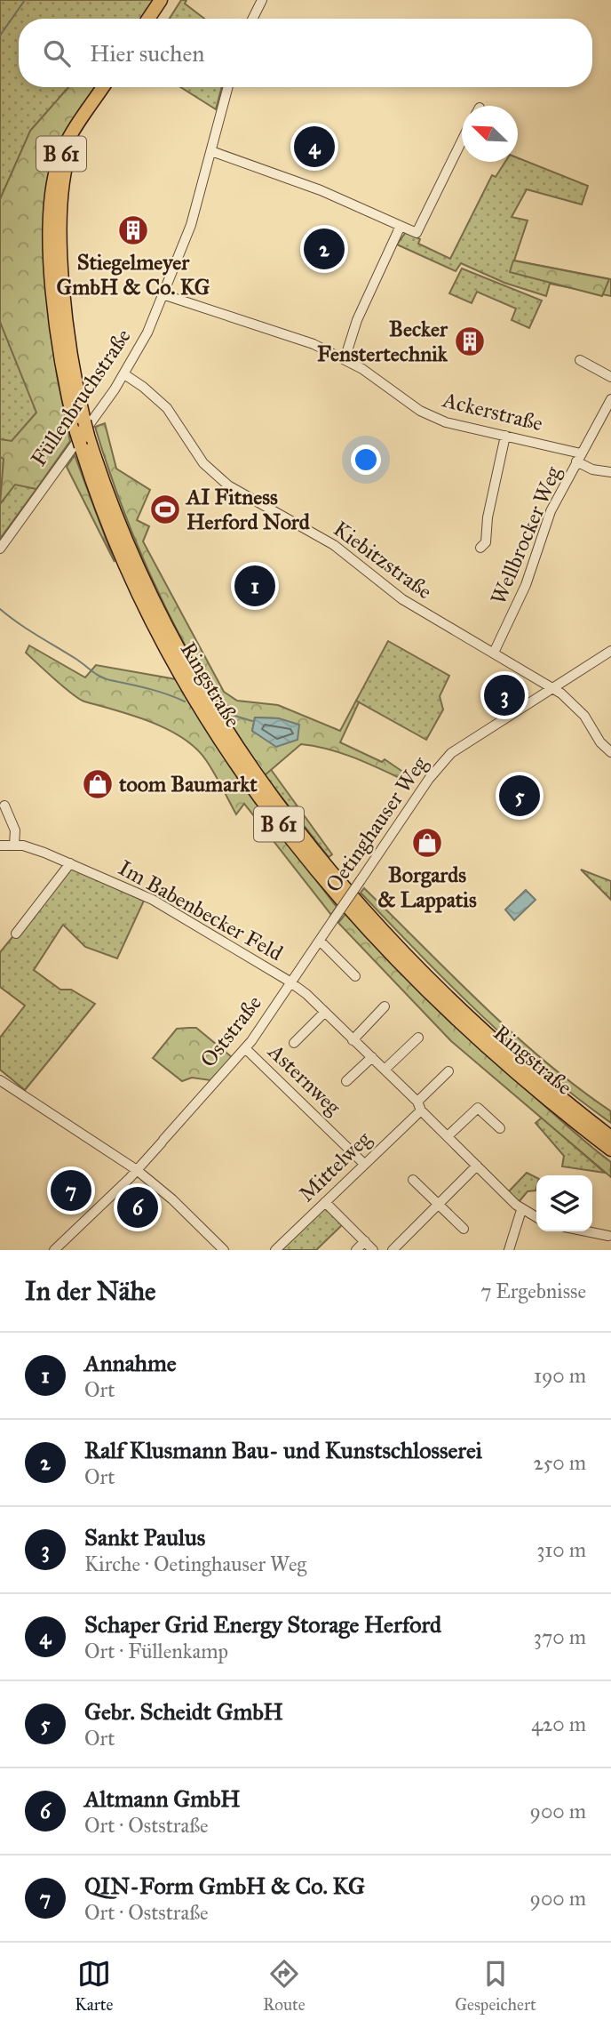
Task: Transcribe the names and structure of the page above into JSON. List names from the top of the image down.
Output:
{
  "streets": {
    "highway": ["B 61", "Ringstraße"],
    "street": [
      "Füllenbruchstraße",
      "Ackerstraße",
      "Wellbrocker Weg",
      "Kiebitzstraße",
      "Oetinghauser Weg",
      "Im Babenbecker Feld",
      "Oststraße",
      "Asternweg",
      "Mittelweg"
    ]
  },
  "crossings": [
    ["Füllenbruchstraße", "Ackerstraße"],
    ["Füllenbruchstraße", "Kiebitzstraße"],
    ["Ackerstraße", "Wellbrocker Weg"],
    ["Wellbrocker Weg", "Kiebitzstraße"],
    ["Kiebitzstraße", "Oetinghauser Weg"],
    ["Oetinghauser Weg", "Oststraße"],
    ["Im Babenbecker Feld", "Oststraße"],
    ["Im Babenbecker Feld", "Mittelweg"],
    ["Oststraße", "Asternweg"],
    ["Asternweg", "Mittelweg"]
  ],
  "places": {
    "building": ["Stiegelmeyer GmbH & Co. KG", "Becker Fenstertechnik"],
    "sports": ["AI Fitness Herford Nord"],
    "shop": ["toom Baumarkt", "Borgards & Lappatis"]
  },
  "north": "top left",
  "page": {
    "search": "Hier suchen",
    "pins": [
      "4",
      "2",
      "1",
      "3",
      "5",
      "7",
      "6"
    ],
    "heading": ["In der Nähe", "7 Ergebnisse"],
    "list": [
      {
        "mark": "1",
        "name": "Annahme",
        "note": "Ort",
        "value": "190 m"
      },
      {
        "mark": "2",
        "name": "Ralf Klusmann Bau- und Kunstschlosserei",
        "note": "Ort",
        "value": "250 m"
      },
      {
        "mark": "3",
        "name": "Sankt Paulus",
        "note": "Kirche · Oetinghauser Weg",
        "value": "310 m"
      },
      {
        "mark": "4",
        "name": "Schaper Grid Energy Storage Herford",
        "note": "Ort · Füllenkamp",
        "value": "370 m"
      },
      {
        "mark": "5",
        "name": "Gebr. Scheidt GmbH",
        "note": "Ort",
        "value": "420 m"
      },
      {
        "mark": "6",
        "name": "Altmann GmbH",
        "note": "Ort · Oststraße",
        "value": "900 m"
      },
      {
        "mark": "7",
        "name": "QIN-Form GmbH & Co. KG",
        "note": "Ort · Oststraße",
        "value": "900 m"
      }
    ],
    "nav": ["Karte", "Route", "Gespeichert"]
  }
}
